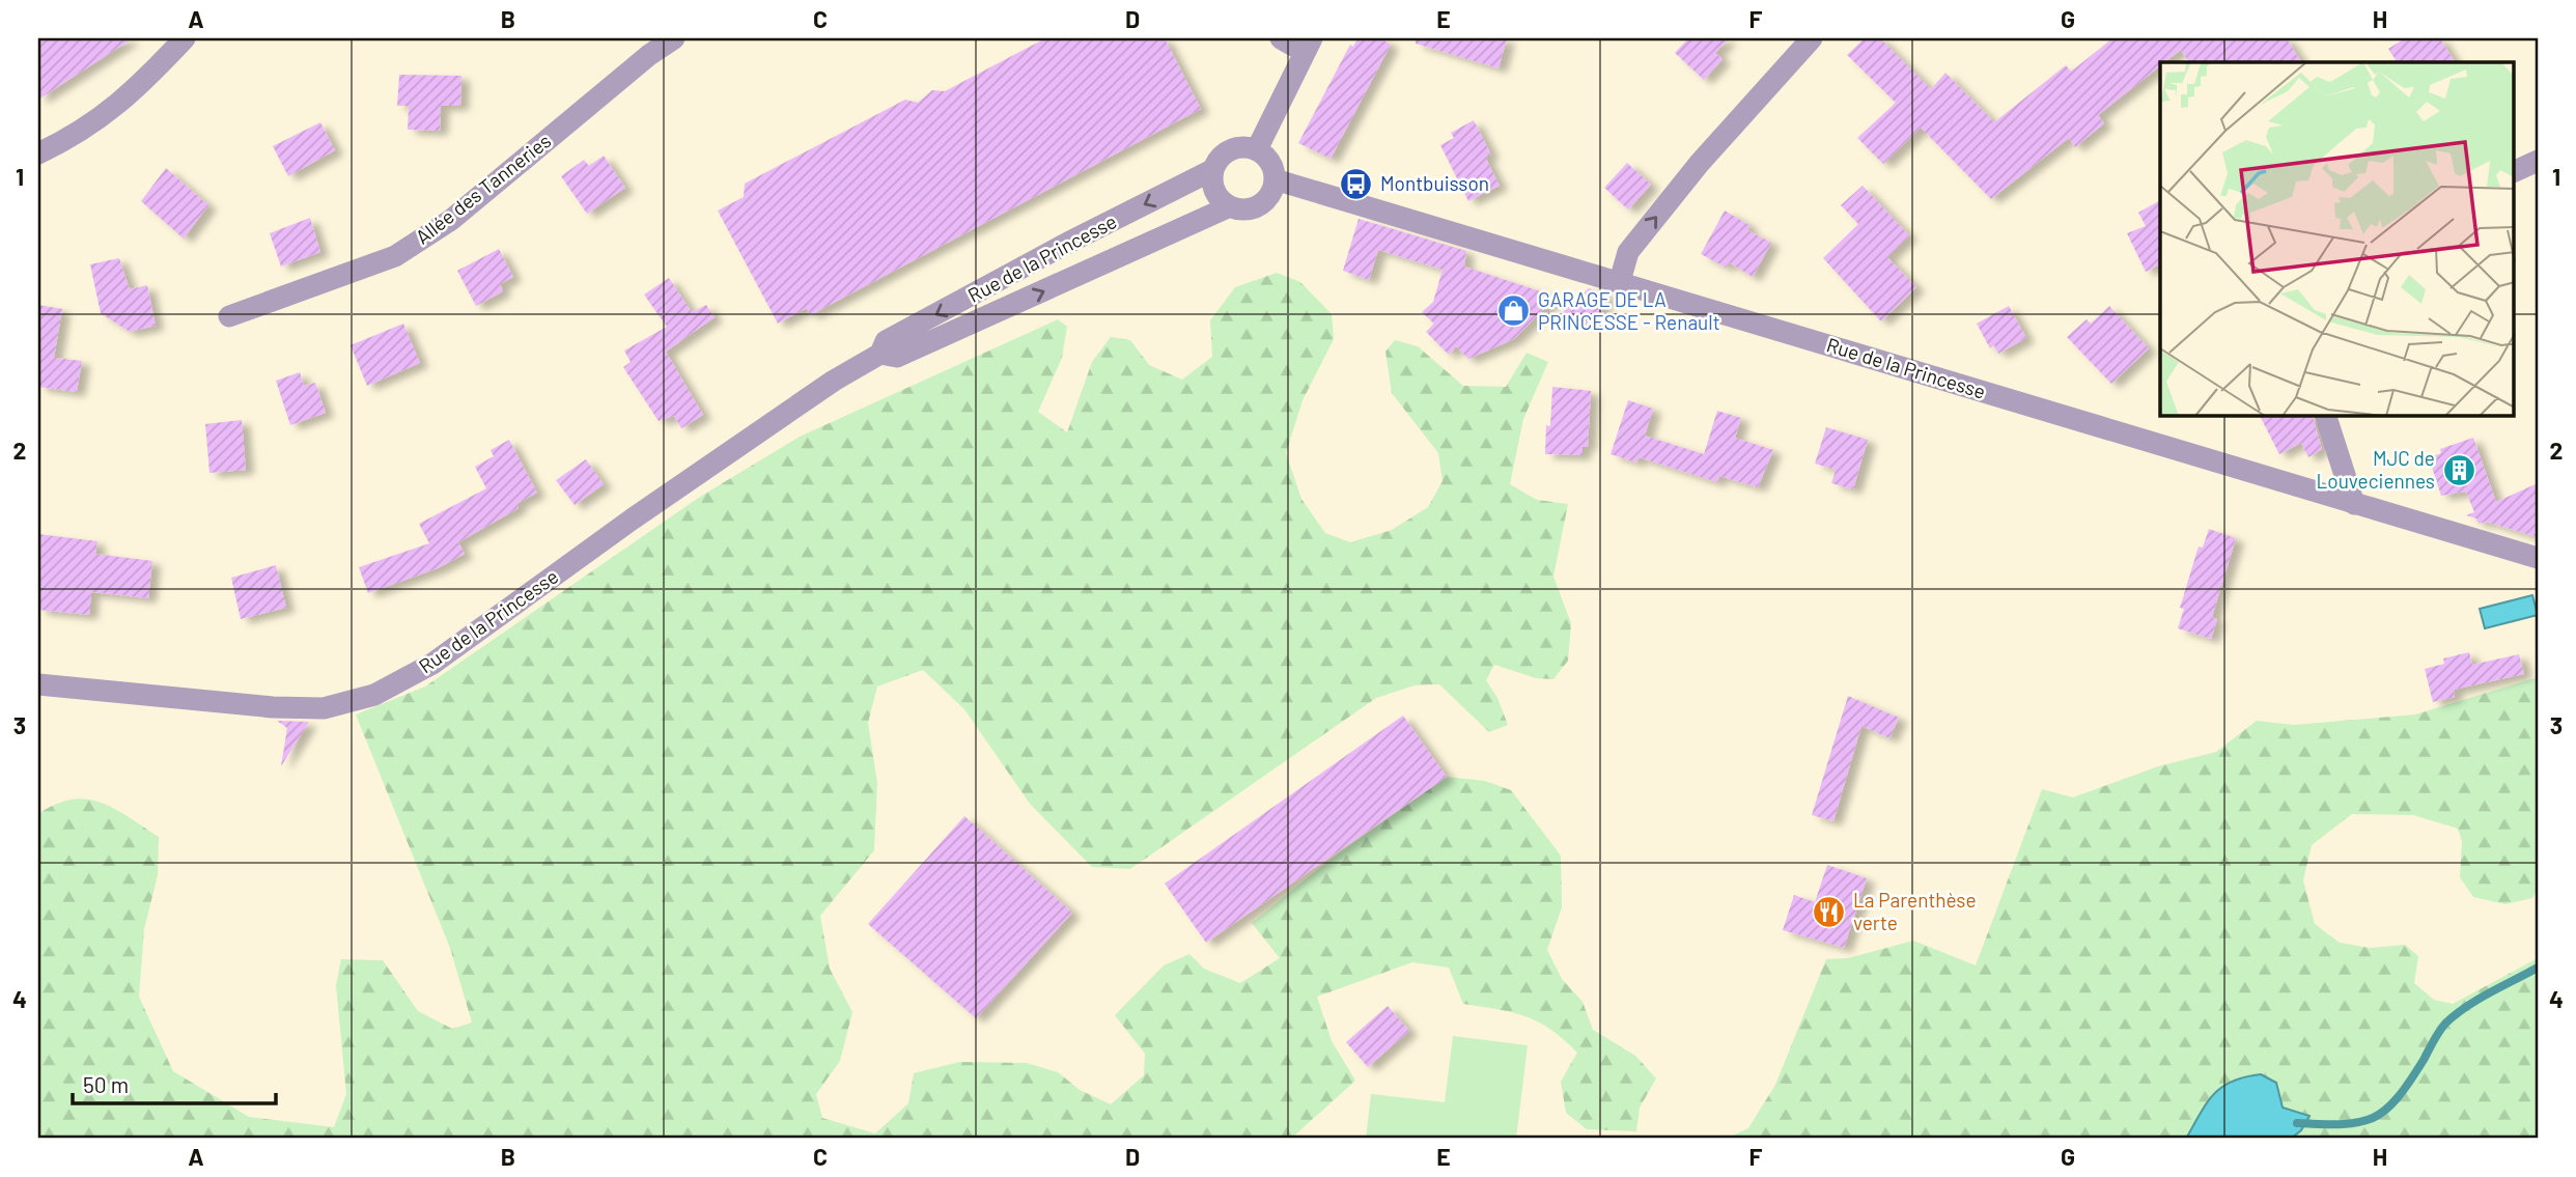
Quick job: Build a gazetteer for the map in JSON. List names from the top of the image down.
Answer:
{
  "streets": {
    "street": ["Allée des Tanneries", "Rue de la Princesse"]
  },
  "places": {
    "bus stop": ["Montbuisson"],
    "shop": ["GARAGE DE LA PRINCESSE - Renault"],
    "building": ["MJC de Louveciennes"],
    "restaurant": ["La Parenthèse verte"]
  },
  "scale_bar": "50 m",
  "grid": {
    "columns": [
      "A",
      "B",
      "C",
      "D",
      "E",
      "F",
      "G",
      "H"
    ],
    "rows": [
      "1",
      "2",
      "3",
      "4"
    ]
  }
}
